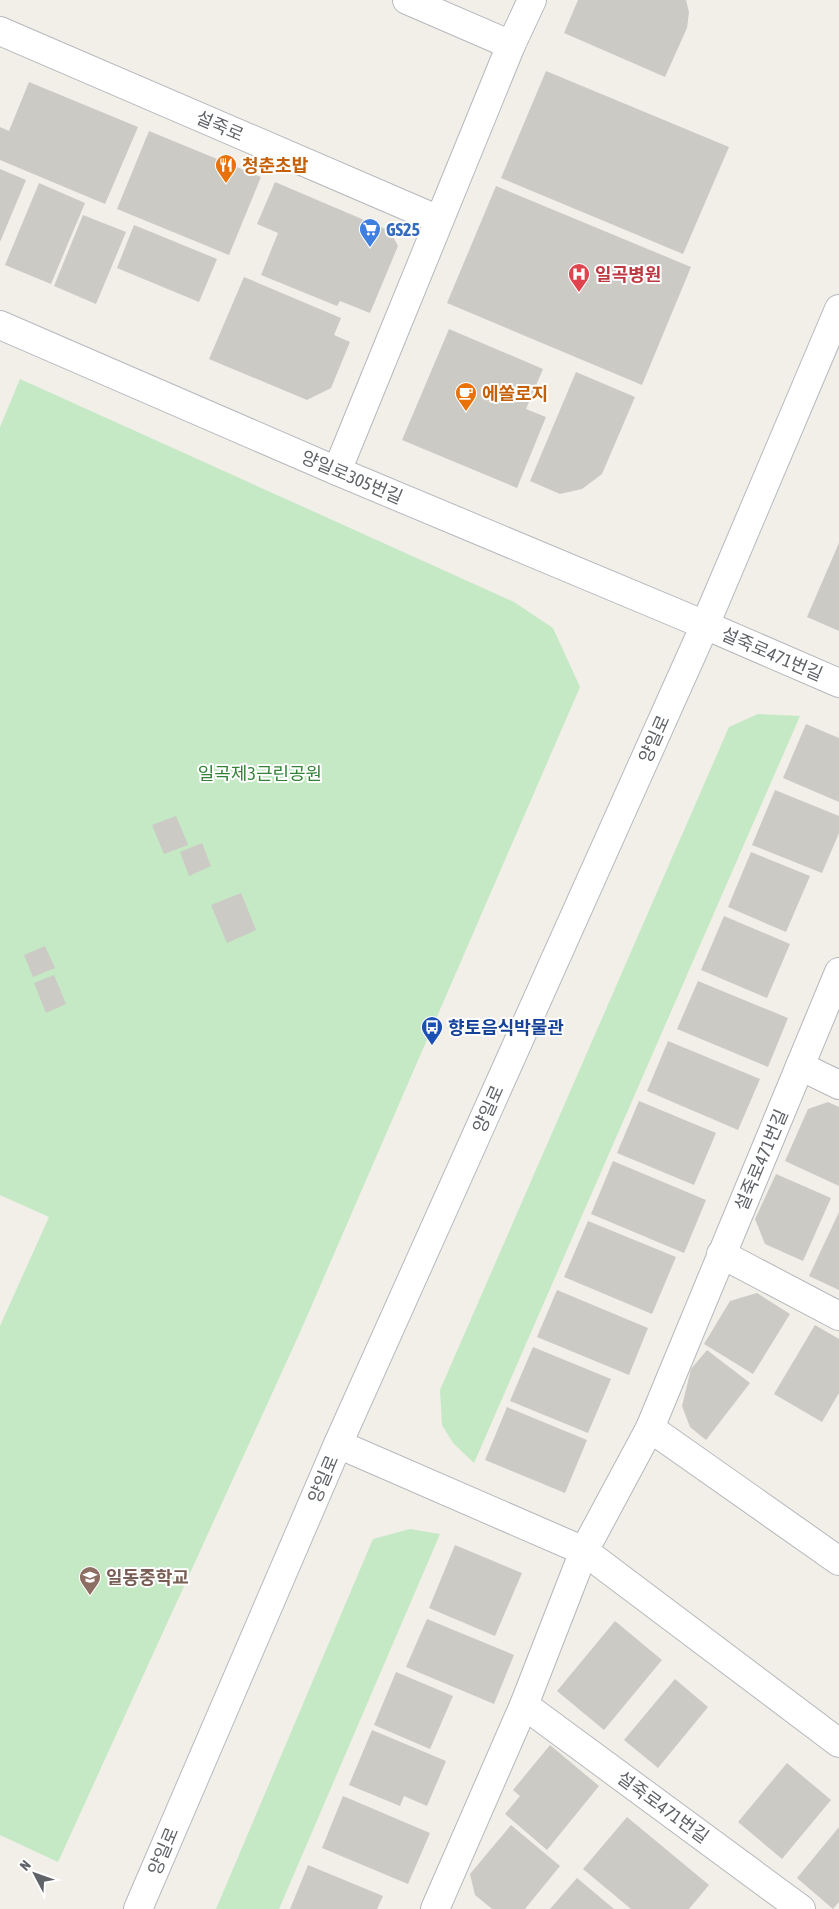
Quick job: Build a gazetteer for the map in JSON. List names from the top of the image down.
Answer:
{
  "streets": {
    "street": [
      "설죽로",
      "양일로305번길",
      "설죽로471번길",
      "양일로"
    ]
  },
  "crossings": [
    ["양일로305번길", "설죽로471번길"],
    ["양일로305번길", "양일로"],
    ["설죽로471번길", "양일로"]
  ],
  "parks": ["일곡제3근린공원"],
  "places": {
    "restaurant": ["청춘초밥"],
    "supermarket": ["GS25"],
    "hospital": ["일곡병원"],
    "cafe": ["에쏠로지"],
    "bus stop": ["향토음식박물관"],
    "school or university": ["일동중학교"]
  },
  "north": "top left"
}
